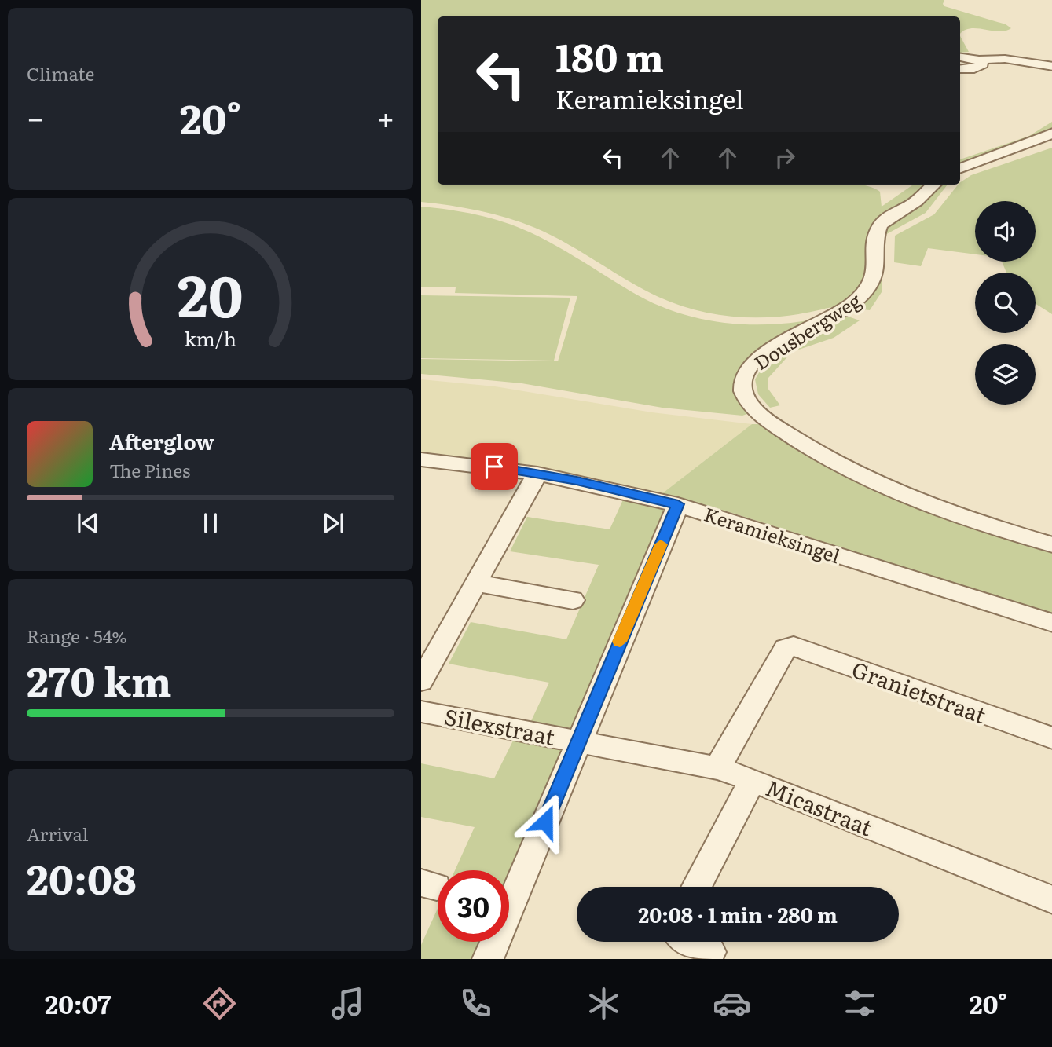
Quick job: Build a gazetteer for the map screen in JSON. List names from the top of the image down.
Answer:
{
  "streets": {
    "street": [
      "Dousbergweg",
      "Keramieksingel",
      "Granietstraat",
      "Silexstraat",
      "Micastraat"
    ]
  },
  "crossings": [
    ["Granietstraat", "Micastraat"],
    ["Silexstraat", "Micastraat"]
  ],
  "page": {
    "tile": [
      "Climate",
      ["Range · 54%", "270 km"],
      ["Arrival", "20:08"]
    ],
    "turn": ["180 m", "Keramieksingel"],
    "heat": ["−", "20°", "+"],
    "song": ["Afterglow", "The Pines"],
    "limit": "30",
    "trip": "20:08 · 1 min · 280 m",
    "tabs": ["20:07", "20°"],
    "gauge": ["20", "km/h"]
  }
}
